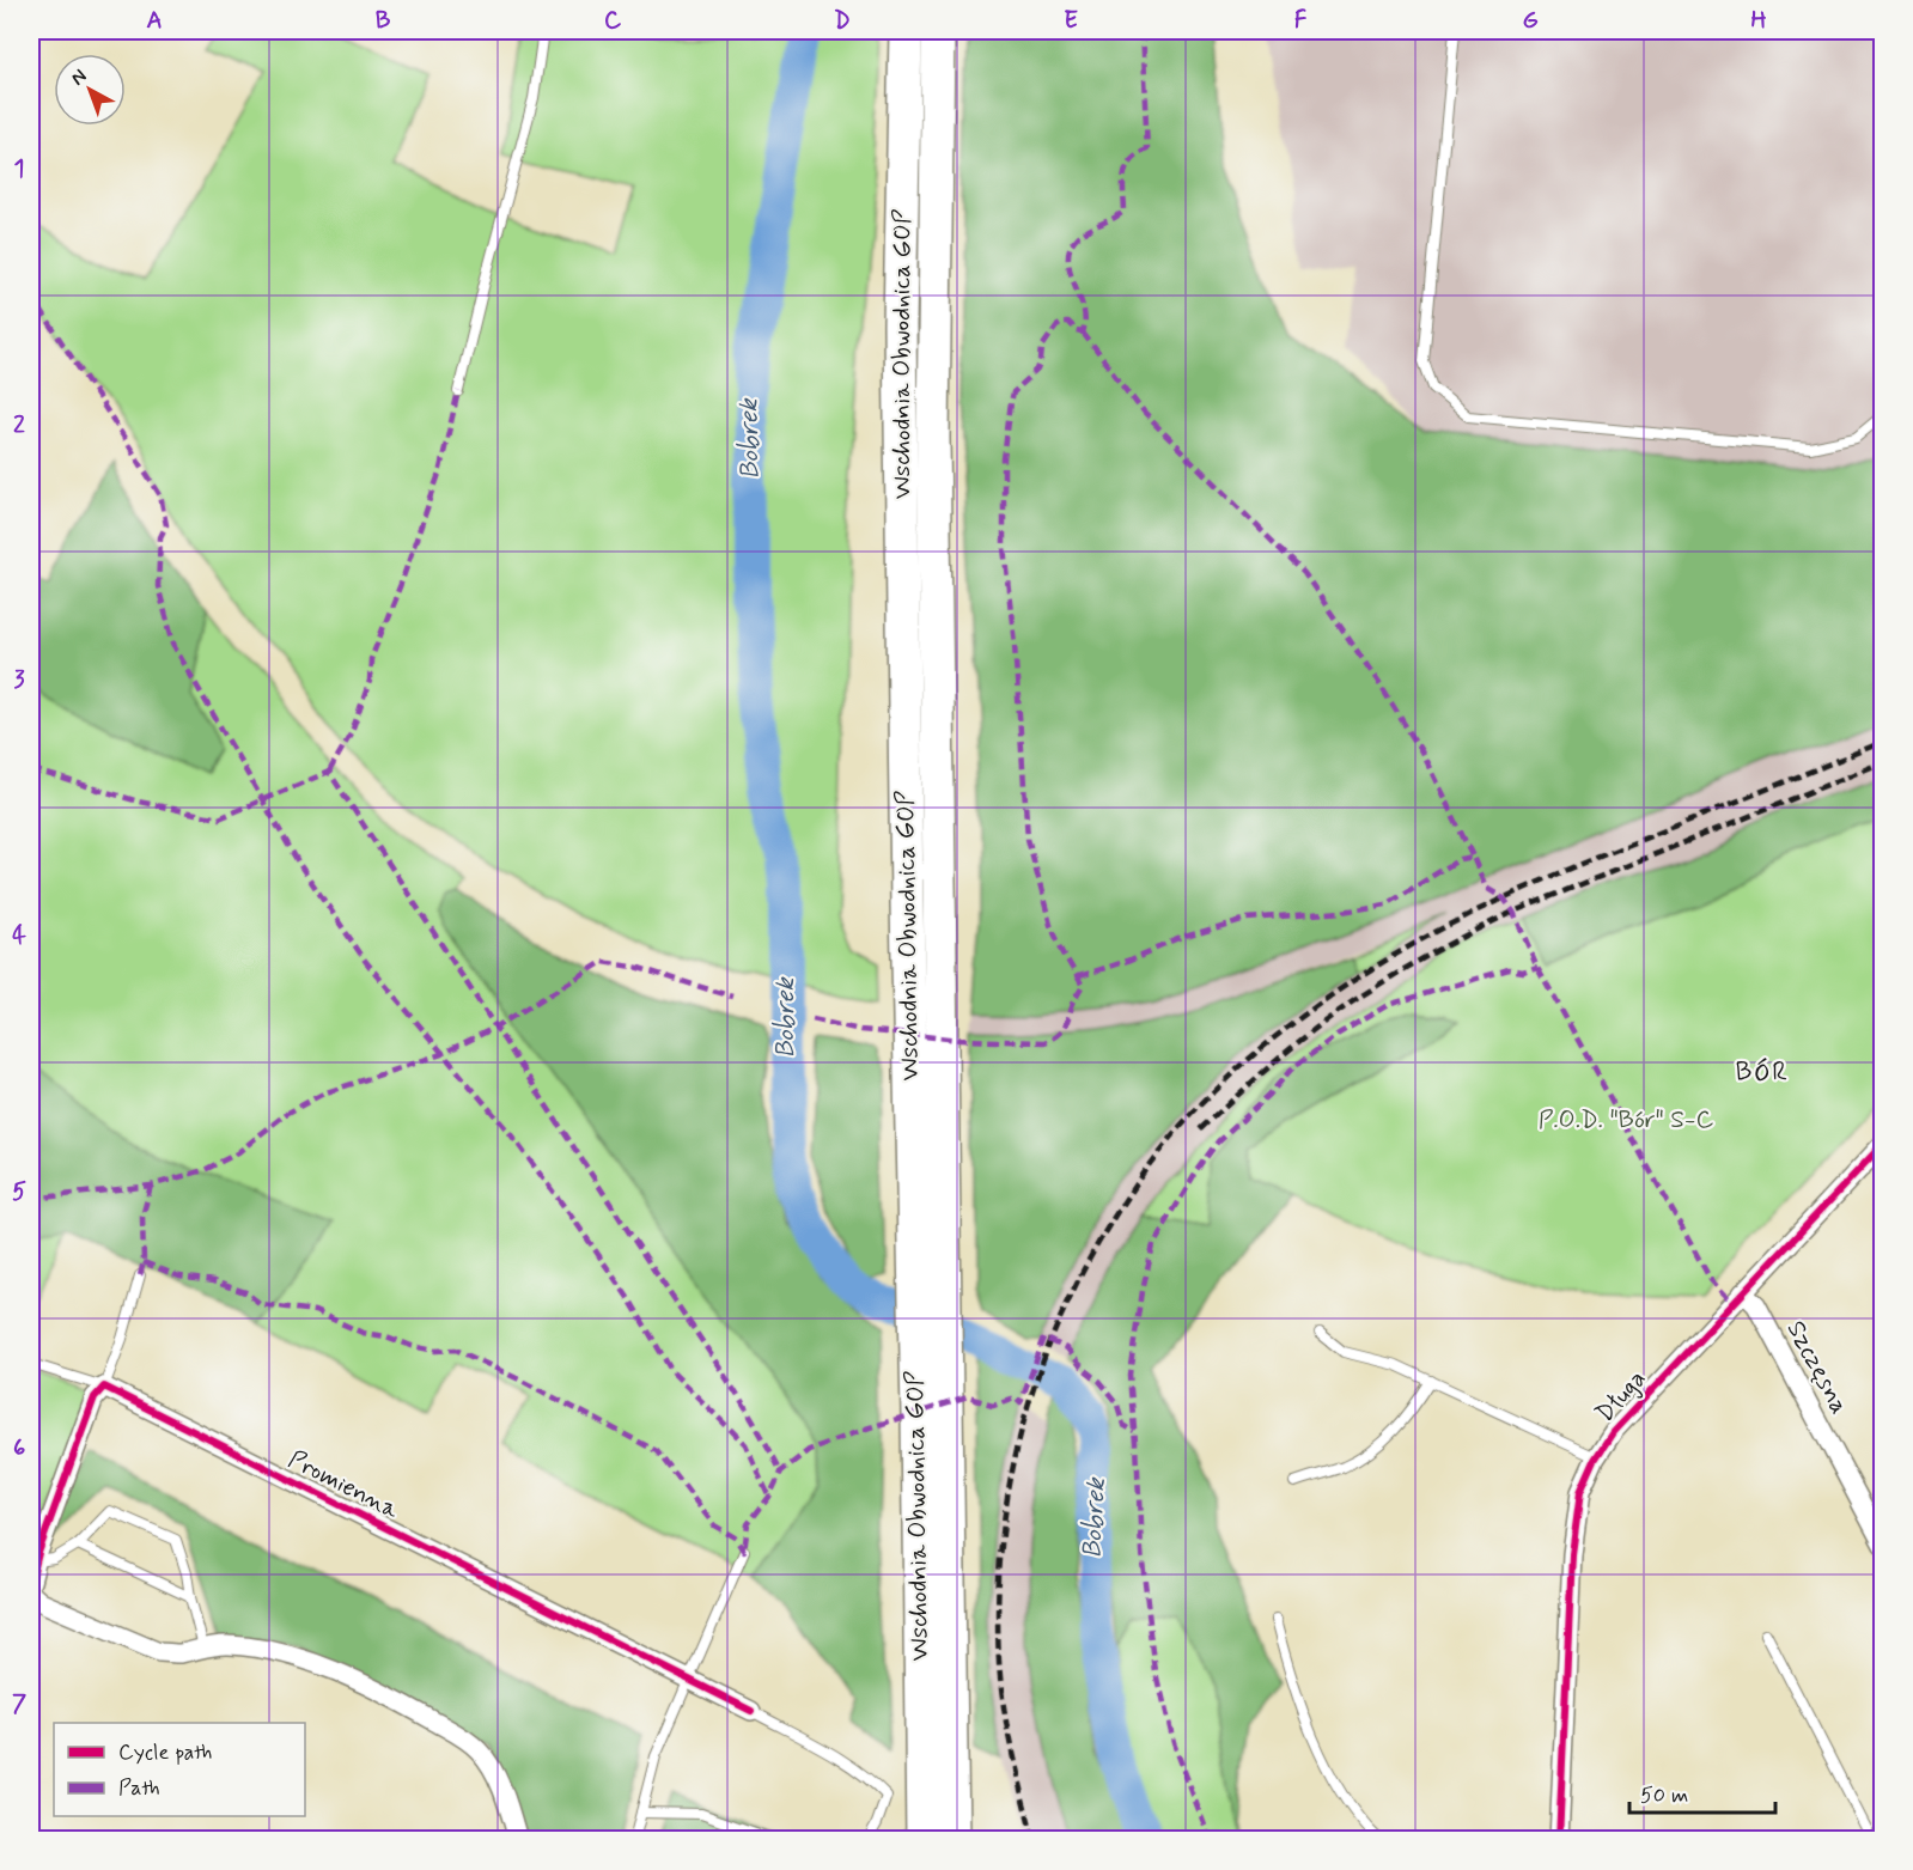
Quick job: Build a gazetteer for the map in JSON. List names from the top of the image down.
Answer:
{
  "streets": {
    "highway": ["Wschodnia Obwodnica GOP"],
    "street": ["Szczęsna", "Długa", "Promienna"]
  },
  "crossings": [
    ["Szczęsna", "Długa"]
  ],
  "districts": ["BÓR"],
  "water": ["Bobrek"],
  "parks": ["P.O.D. \"Bór\" S-C"],
  "legend": ["Cycle path", "Path"],
  "scale_bar": "50 m",
  "north": "top left",
  "grid": {
    "columns": [
      "A",
      "B",
      "C",
      "D",
      "E",
      "F",
      "G",
      "H"
    ],
    "rows": [
      "1",
      "2",
      "3",
      "4",
      "5",
      "6",
      "7"
    ]
  }
}
